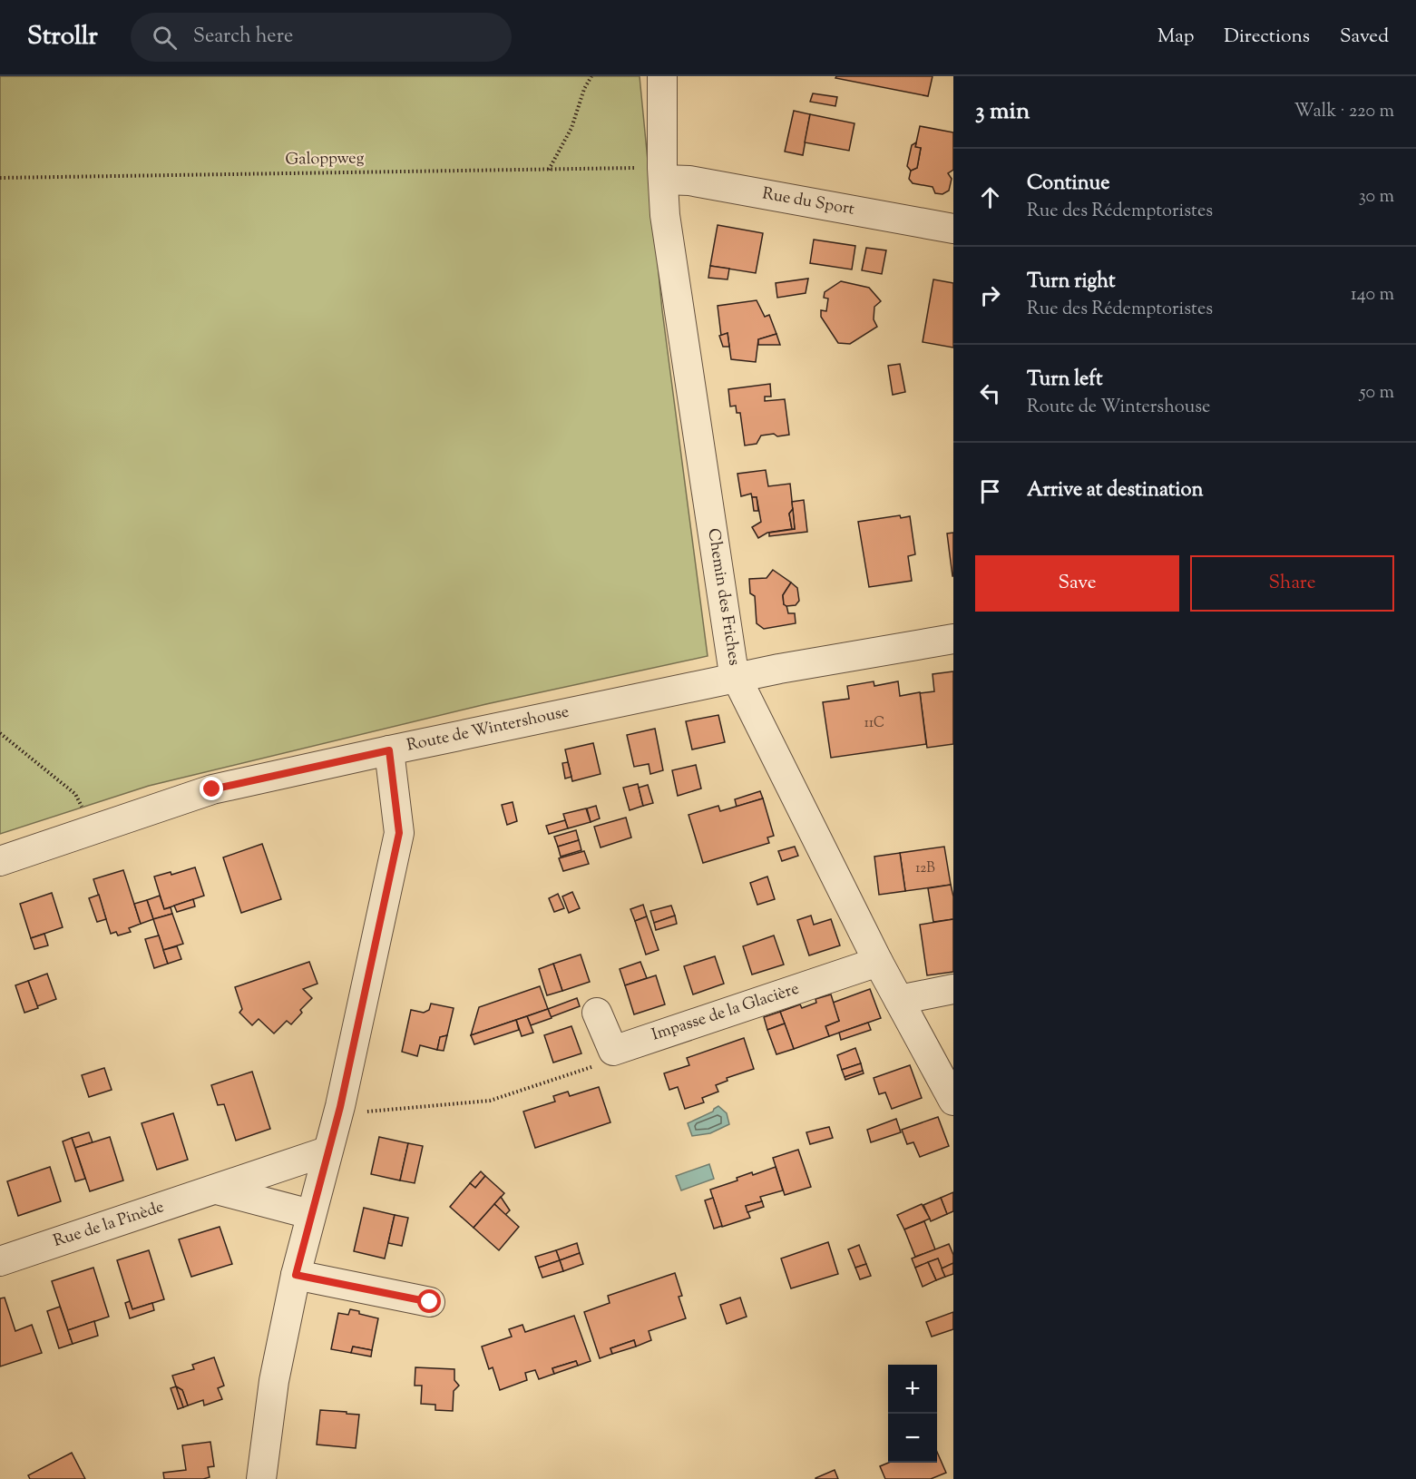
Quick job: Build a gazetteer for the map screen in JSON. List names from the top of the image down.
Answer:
{
  "streets": {
    "street": [
      "Rue du Sport",
      "Chemin des Friches",
      "Route de Wintershouse",
      "Impasse de la Glacière",
      "Rue de la Pinède"
    ],
    "path": ["Galoppweg"]
  },
  "crossings": [
    ["Galoppweg", "Rue du Sport"],
    ["Galoppweg", "Chemin des Friches"],
    ["Rue du Sport", "Chemin des Friches"],
    ["Chemin des Friches", "Route de Wintershouse"],
    ["Chemin des Friches", "Impasse de la Glacière"]
  ],
  "house_numbers": ["11C", "12B"],
  "page": {
    "header": "Strollr",
    "search": "Search here",
    "nav": ["Map", "Directions", "Saved"],
    "heading": ["3 min", "Walk · 220 m"],
    "list": [
      ["Continue", "Rue des Rédemptoristes", "30 m"],
      ["Turn right", "Rue des Rédemptoristes", "140 m"],
      ["Turn left", "Route de Wintershouse", "50 m"],
      "Arrive at destination"
    ],
    "buttons": ["Save", "Share"],
    "map_buttons": ["+", "−"]
  }
}
